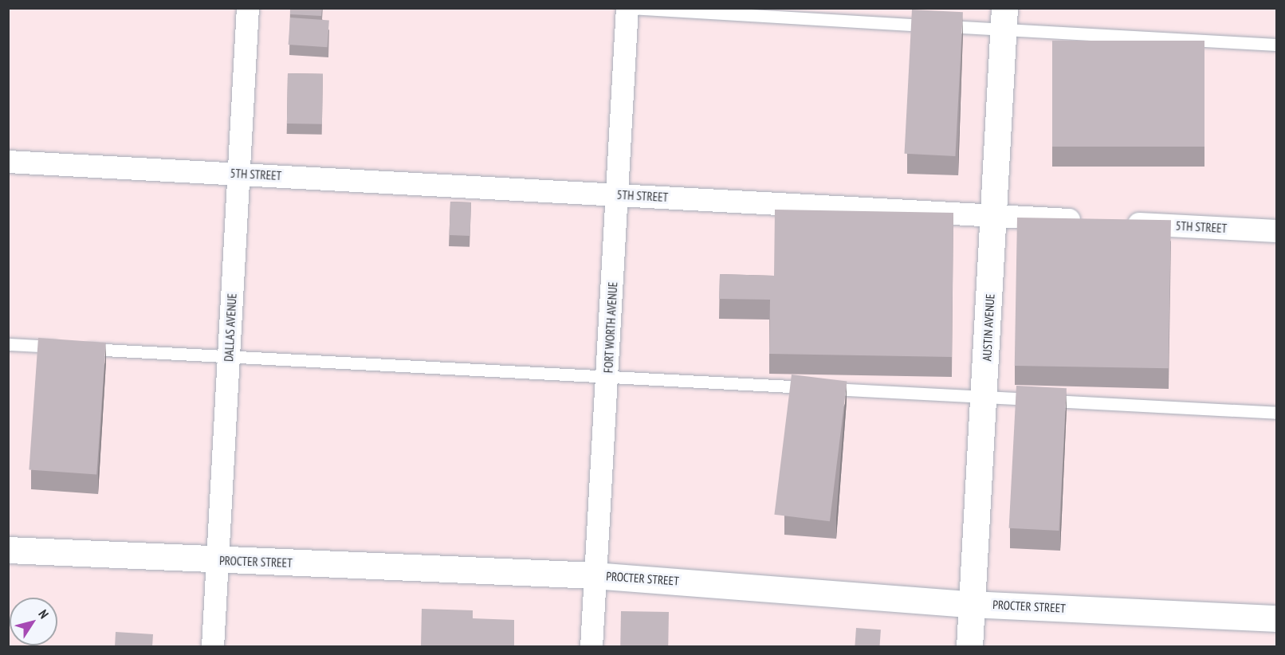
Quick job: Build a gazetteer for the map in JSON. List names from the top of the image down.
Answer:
{
  "streets": {
    "main road": ["AUSTIN AVENUE", "PROCTER STREET"],
    "street": ["5TH STREET", "DALLAS AVENUE", "FORT WORTH AVENUE"]
  },
  "crossings": [
    ["5TH STREET", "DALLAS AVENUE"],
    ["5TH STREET", "FORT WORTH AVENUE"],
    ["5TH STREET", "AUSTIN AVENUE"],
    ["DALLAS AVENUE", "PROCTER STREET"],
    ["FORT WORTH AVENUE", "PROCTER STREET"],
    ["AUSTIN AVENUE", "PROCTER STREET"]
  ],
  "north": "top right"
}
